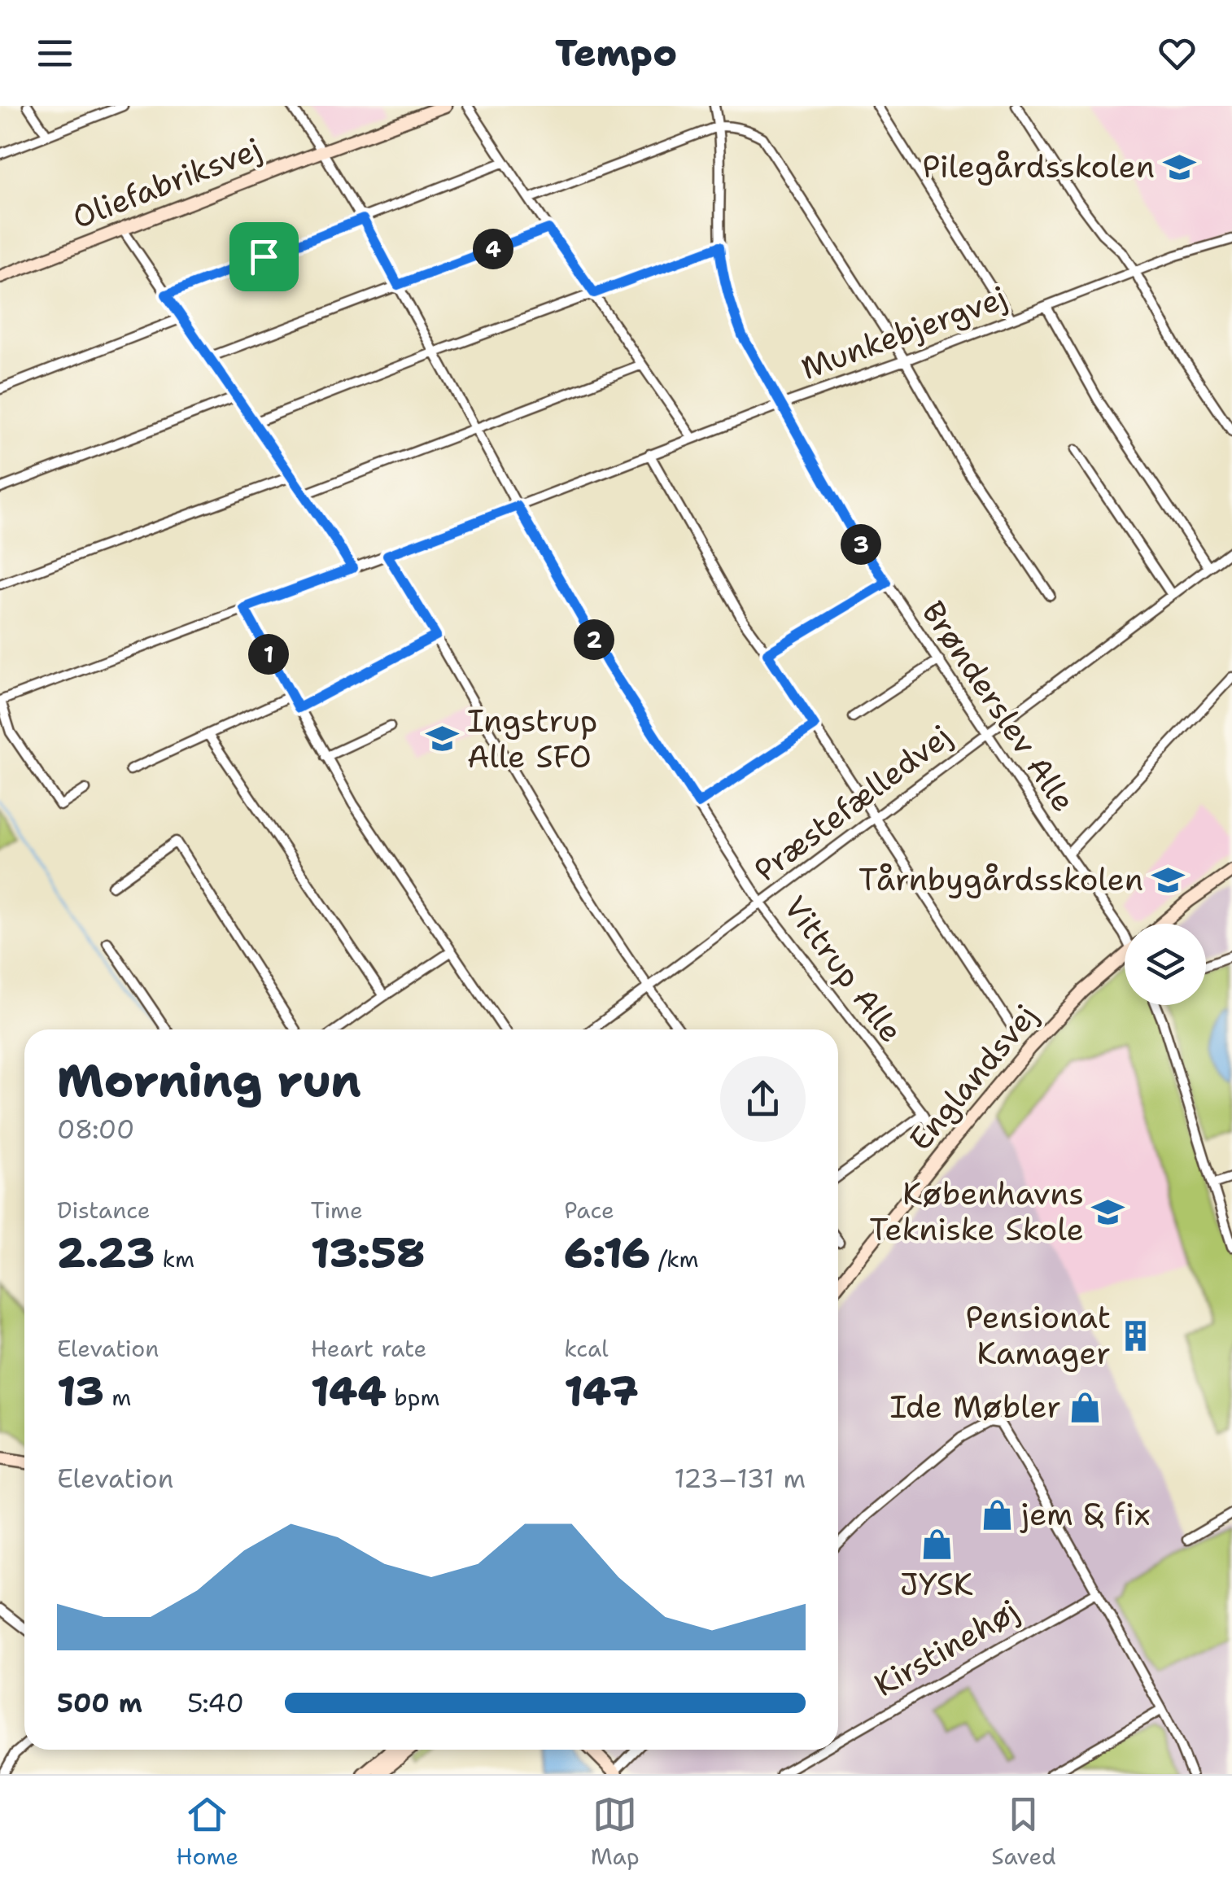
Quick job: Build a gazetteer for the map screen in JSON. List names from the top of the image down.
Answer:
{
  "streets": {
    "main road": ["Oliefabriksvej", "Englandsvej"],
    "street": [
      "Munkebjergvej",
      "Brønderslev Alle",
      "Præstefælledvej",
      "Vittrup Alle",
      "Kirstinehøj"
    ]
  },
  "crossings": [
    ["Oliefabriksvej", "Vittrup Alle"],
    ["Munkebjergvej", "Brønderslev Alle"],
    ["Munkebjergvej", "Vittrup Alle"],
    ["Brønderslev Alle", "Præstefælledvej"],
    ["Præstefælledvej", "Vittrup Alle"]
  ],
  "places": {
    "school or university": [
      "Pilegårdsskolen",
      "Ingstrup Alle SFO",
      "Tårnbygårdsskolen",
      "Københavns Tekniske Skole"
    ],
    "building": ["Pensionat Kamager"],
    "shop": ["Ide Møbler", "jem & fix", "JYSK"]
  },
  "page": {
    "header": "Tempo",
    "pins": [
      "4",
      "3",
      "2",
      "1"
    ],
    "heading": ["Morning run", "08:00"],
    "stats": [
      ["Distance", "2.23 km"],
      ["Time", "13:58"],
      ["Pace", "6:16 /km"],
      ["Elevation", "13 m"],
      ["Heart rate", "144 bpm"],
      ["kcal", "147"]
    ],
    "chart": ["Elevation", "123–131 m"],
    "list": [
      {
        "name": "500 m",
        "note": "5:40"
      }
    ],
    "tabs": ["Home", "Map", "Saved"]
  }
}
